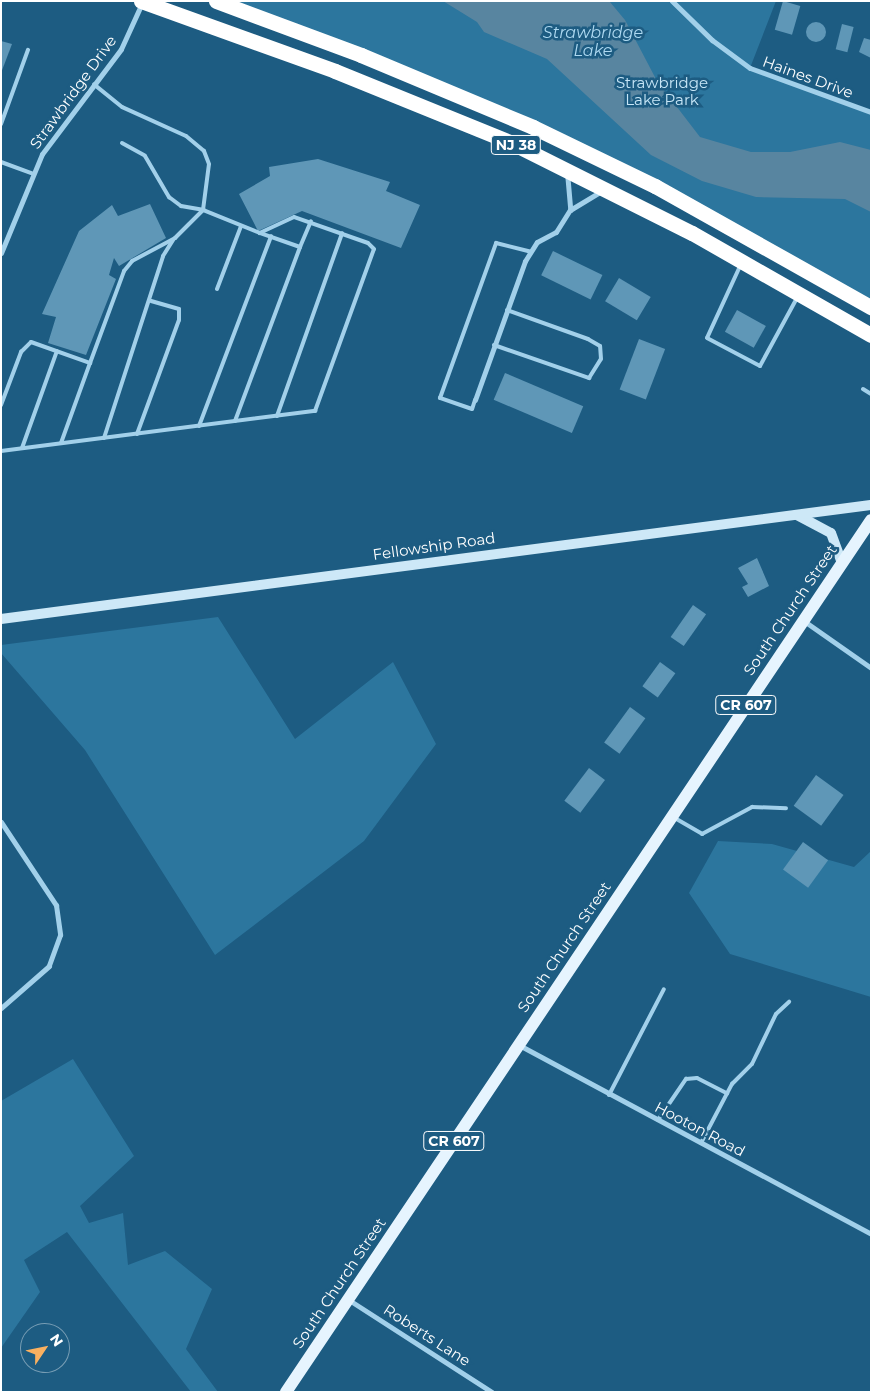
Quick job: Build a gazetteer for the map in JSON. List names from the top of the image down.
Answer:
{
  "streets": {
    "highway": ["NJ 38"],
    "main road": ["South Church Street", "CR 607"],
    "street": [
      "Haines Drive",
      "Strawbridge Drive",
      "Fellowship Road",
      "Hooton Road",
      "Roberts Lane"
    ]
  },
  "crossings": [
    ["Strawbridge Drive", "NJ 38"],
    ["South Church Street", "Hooton Road"],
    ["South Church Street", "Roberts Lane"]
  ],
  "water": ["Strawbridge Lake"],
  "parks": ["Strawbridge Lake Park"],
  "north": "top right"
}
